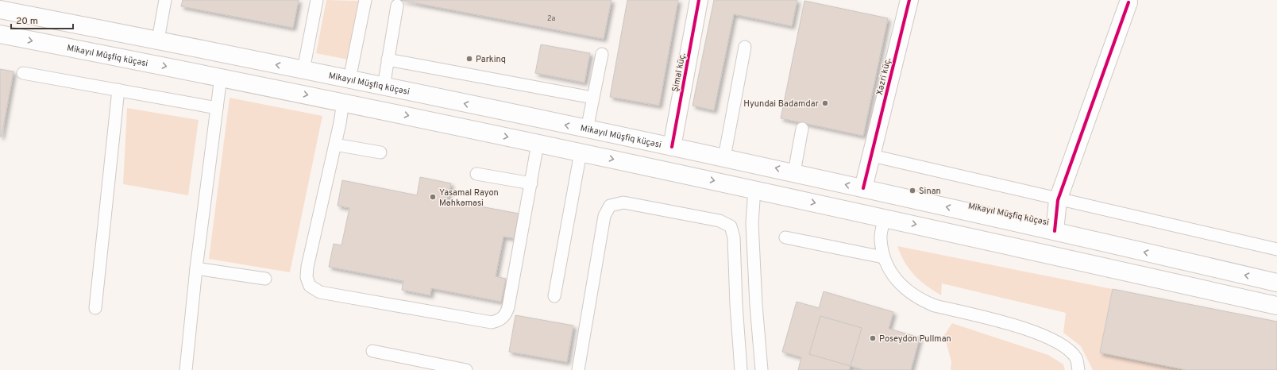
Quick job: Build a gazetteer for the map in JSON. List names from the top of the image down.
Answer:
{
  "streets": {
    "main road": ["Mikayıl Müşfiq küçəsi", "Şimal küç.", "Xəzri küç."]
  },
  "crossings": [
    ["Mikayıl Müşfiq küçəsi", "Şimal küç."],
    ["Mikayıl Müşfiq küçəsi", "Xəzri küç."]
  ],
  "places": [
    "Parkinq",
    "Hyundai Badamdar",
    "Sinan",
    "Yasamal Rayon Məhkəməsi",
    "Poseydon Pullman"
  ],
  "house_numbers": ["2a"],
  "scale_bar": "20 m"
}
